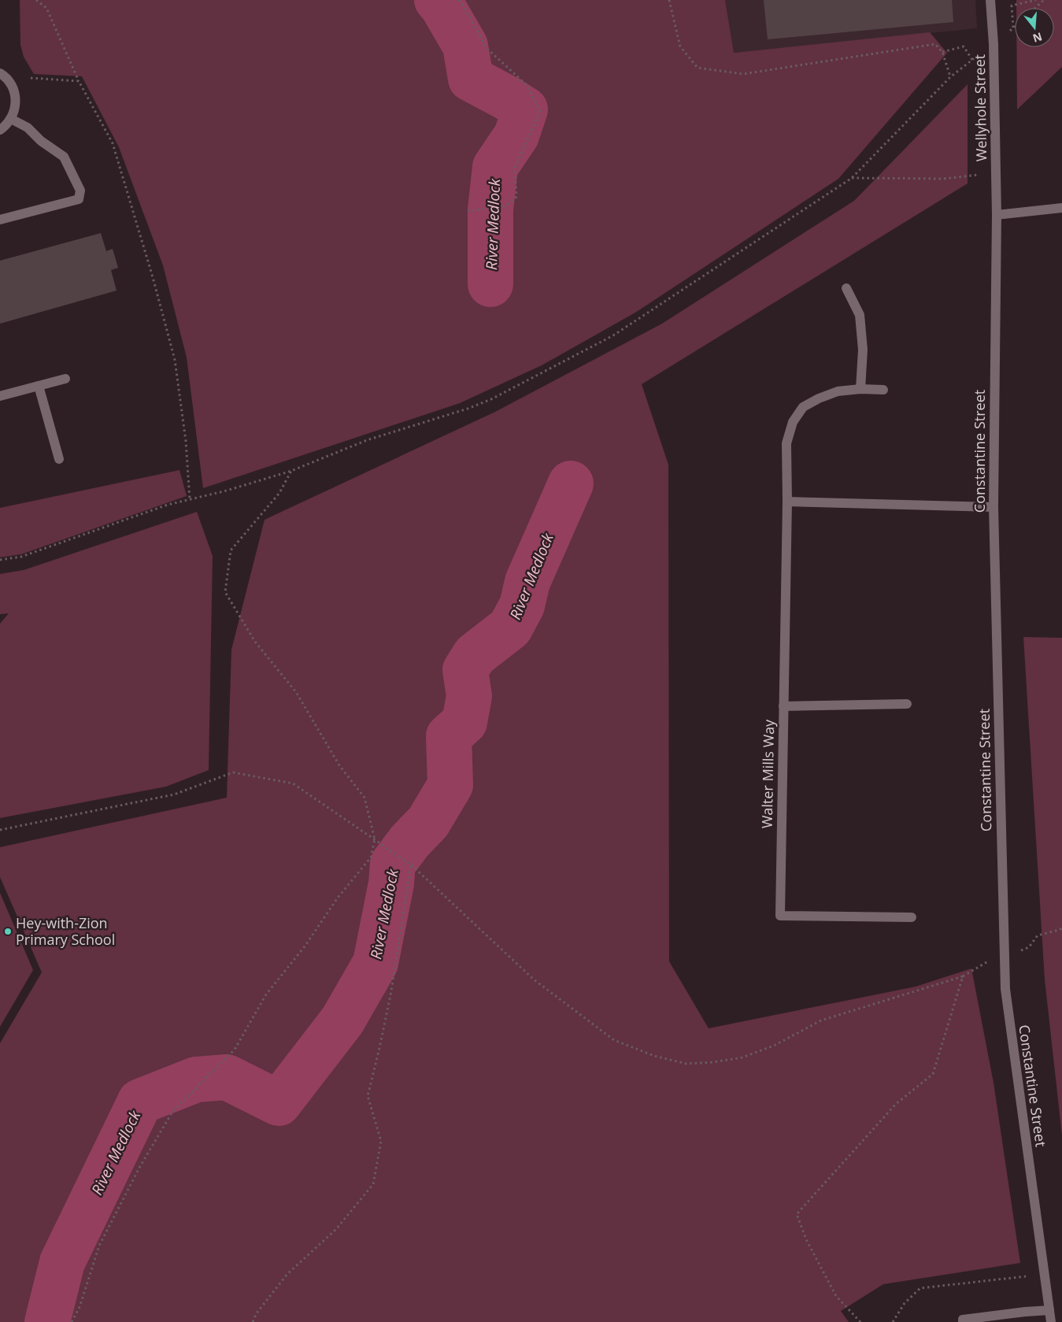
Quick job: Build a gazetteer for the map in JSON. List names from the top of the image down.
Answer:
{
  "streets": {
    "street": ["Wellyhole Street", "Constantine Street", "Walter Mills Way"]
  },
  "crossings": [
    ["Wellyhole Street", "Constantine Street"]
  ],
  "water": ["River Medlock"],
  "places": ["Hey-with-Zion Primary School"],
  "north": "bottom"
}
